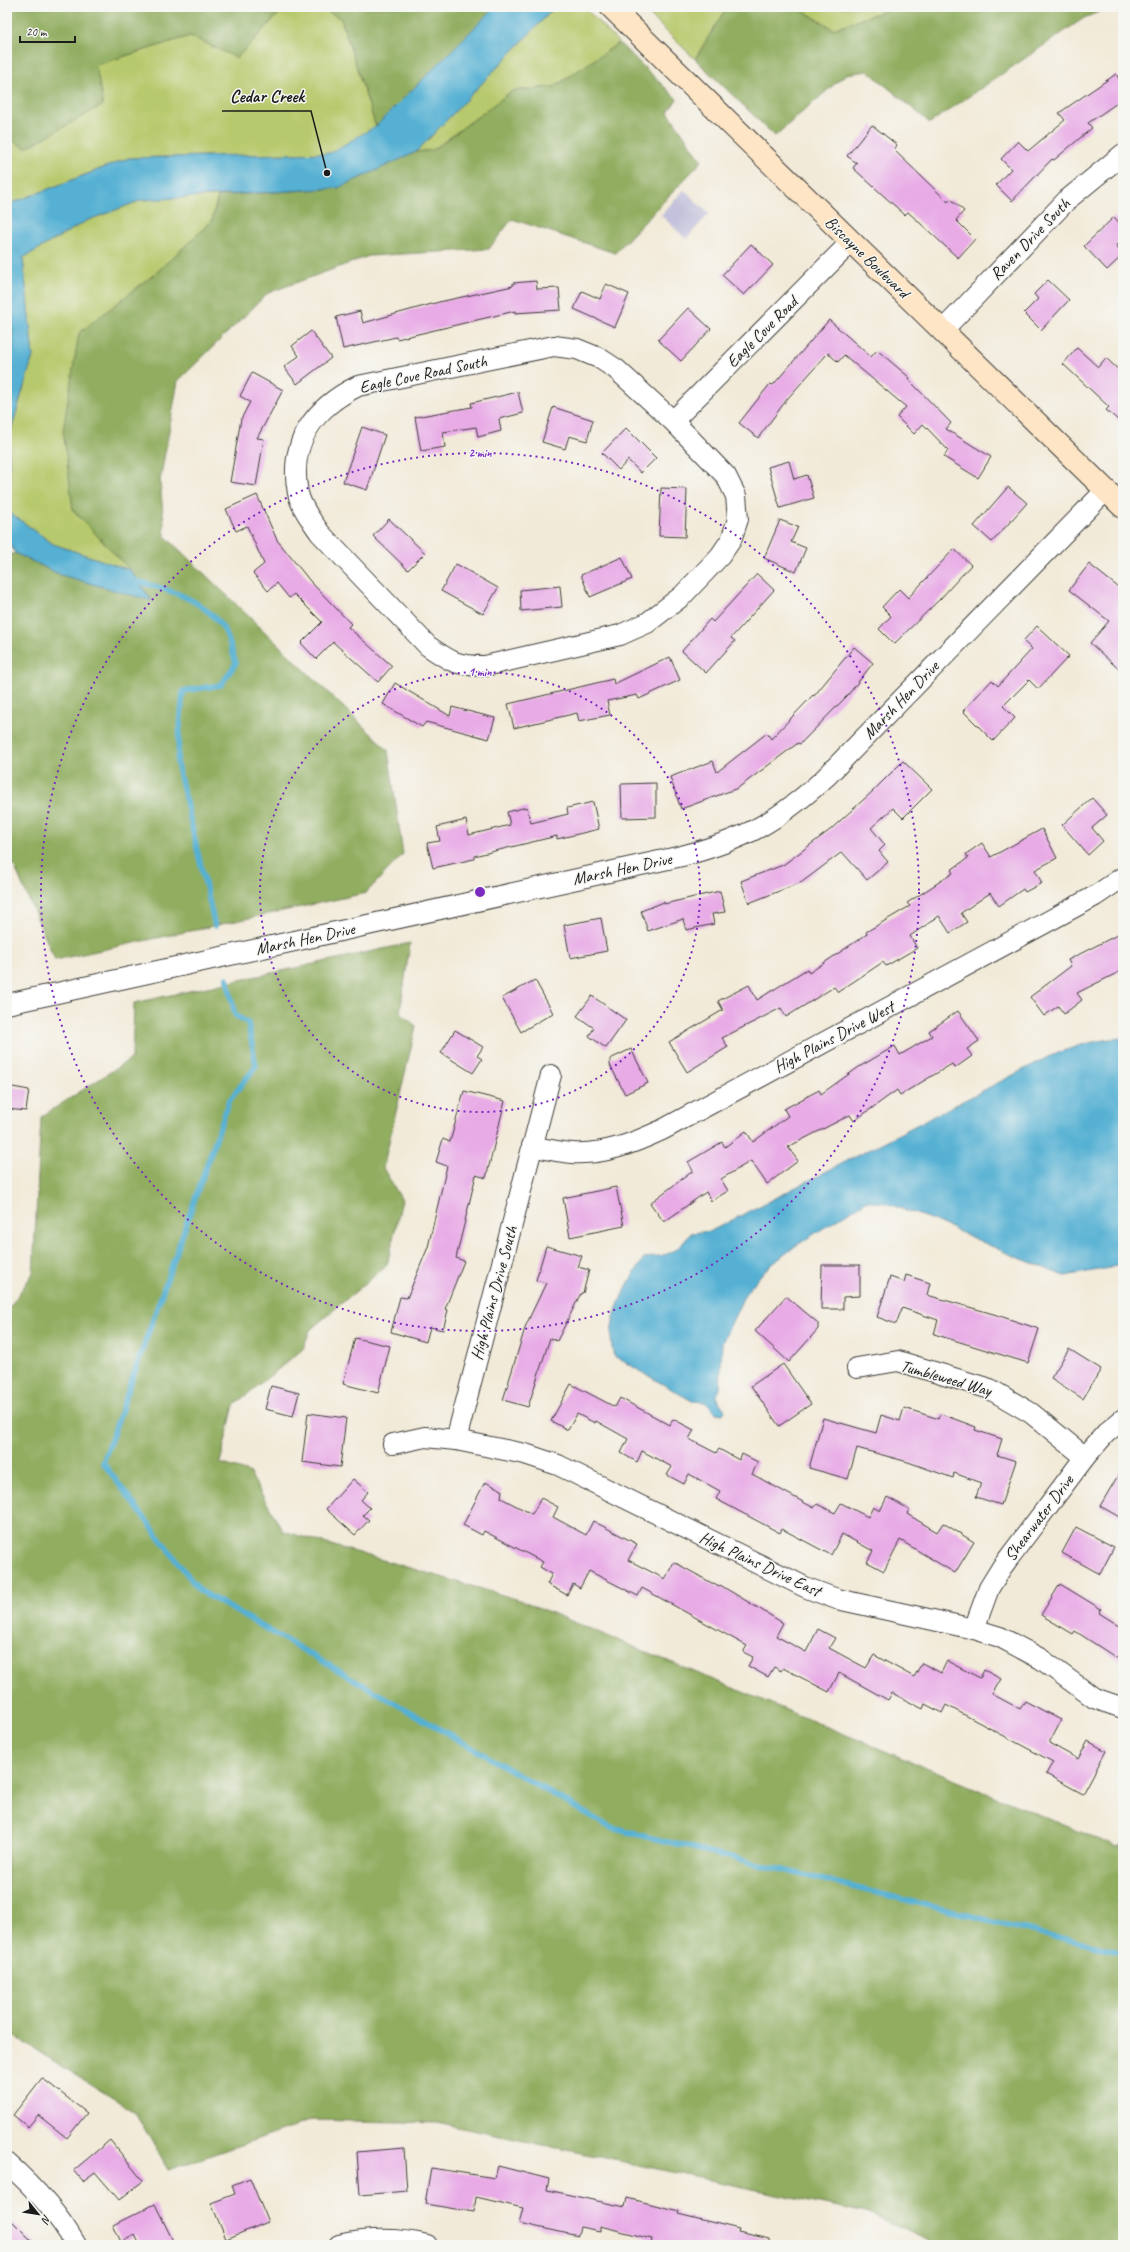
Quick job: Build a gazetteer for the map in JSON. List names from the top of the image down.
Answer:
{
  "streets": {
    "street": [
      "Raven Drive South",
      "Biscayne Boulevard",
      "Eagle Cove Road",
      "Eagle Cove Road South",
      "Marsh Hen Drive",
      "High Plains Drive West",
      "High Plains Drive South",
      "Tumbleweed Way",
      "Shearwater Drive",
      "High Plains Drive East"
    ]
  },
  "crossings": [
    ["Raven Drive South", "Biscayne Boulevard"],
    ["Biscayne Boulevard", "Eagle Cove Road"],
    ["Biscayne Boulevard", "Marsh Hen Drive"],
    ["Eagle Cove Road", "Eagle Cove Road South"],
    ["High Plains Drive West", "High Plains Drive South"],
    ["High Plains Drive South", "High Plains Drive East"],
    ["Tumbleweed Way", "Shearwater Drive"],
    ["Shearwater Drive", "High Plains Drive East"]
  ],
  "places": ["Cedar Creek"],
  "scale_bar": "20 m",
  "north": "bottom right",
  "rings": ["2 min", "1 min"]
}
